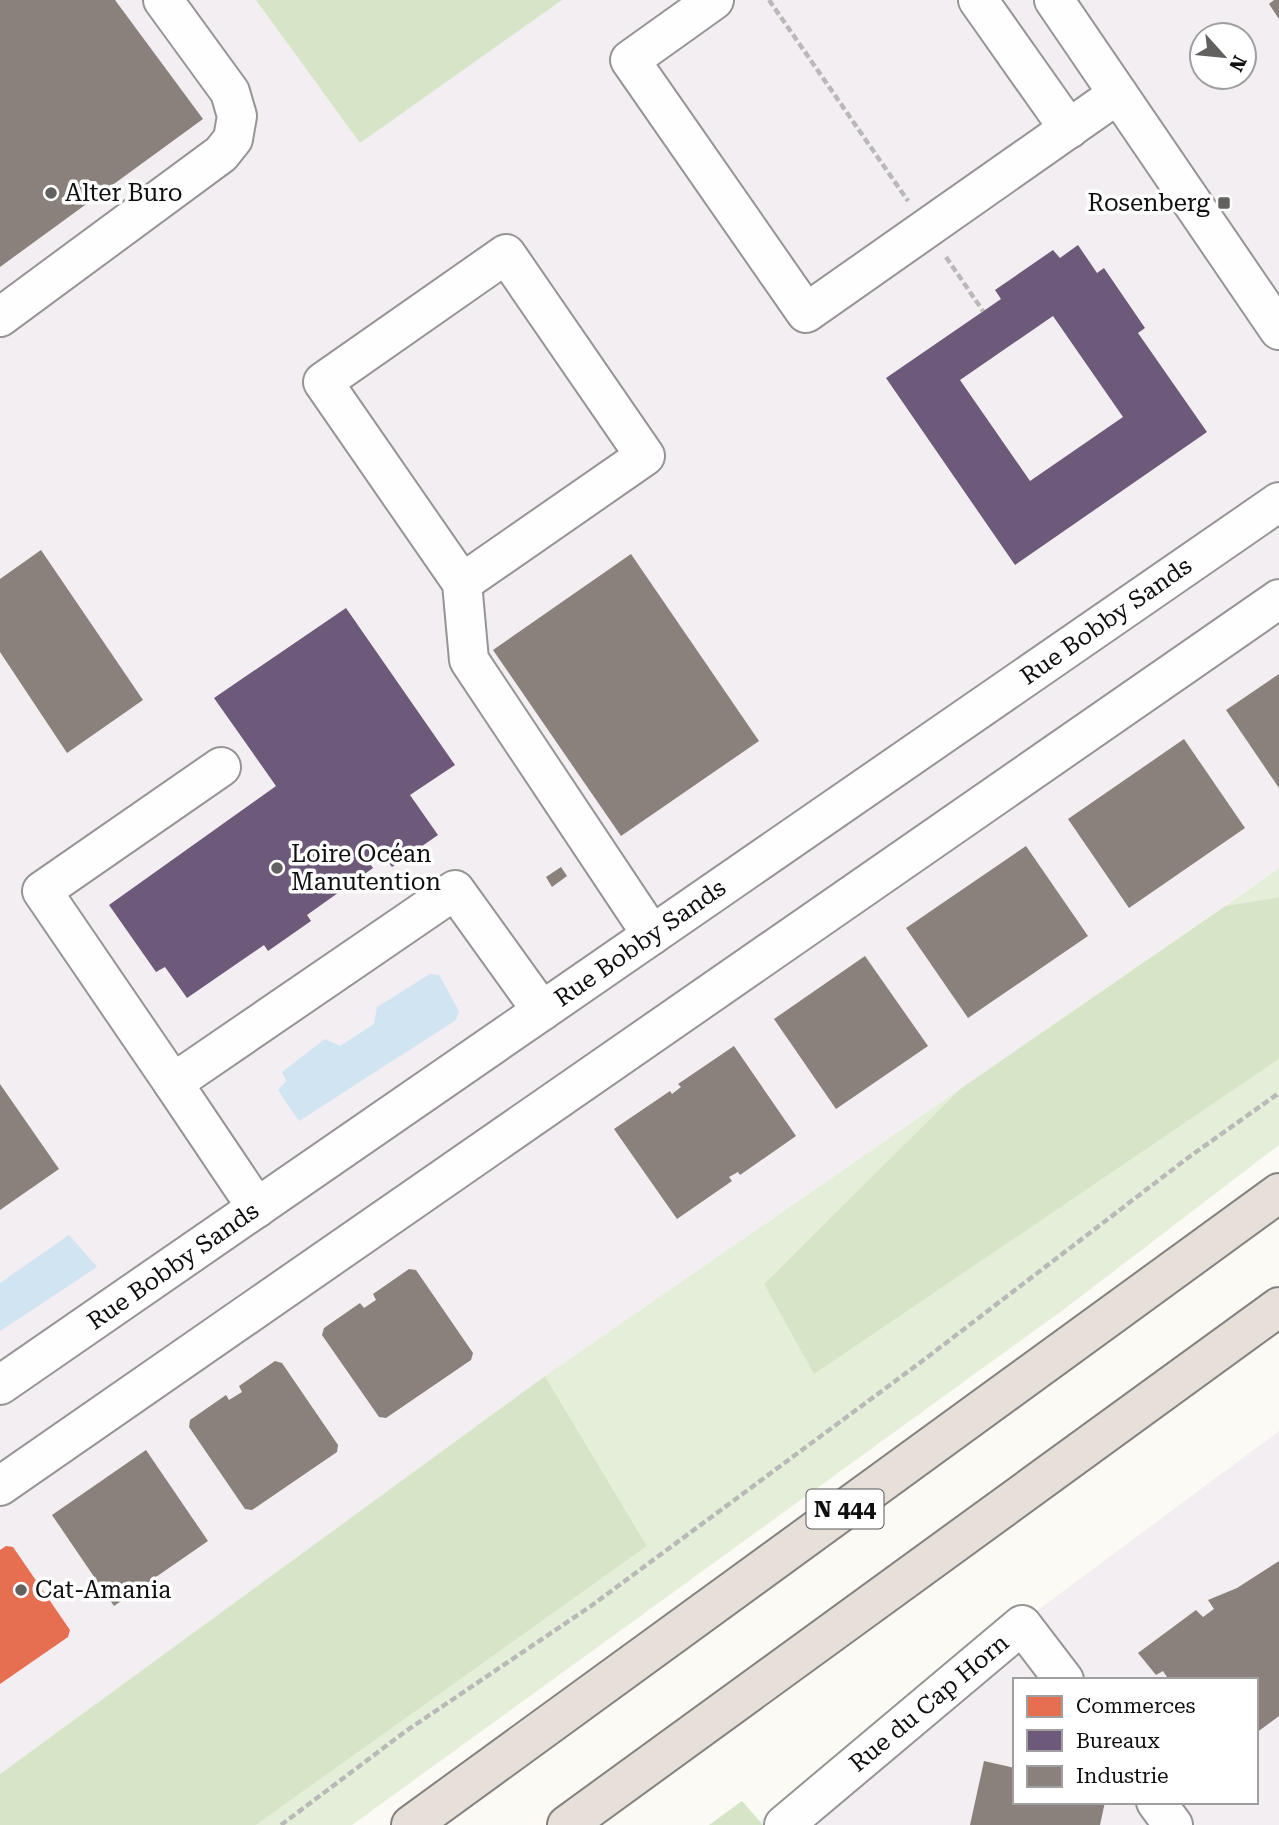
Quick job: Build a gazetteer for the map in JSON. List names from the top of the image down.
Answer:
{
  "streets": {
    "highway": ["N 444"],
    "street": ["Rue Bobby Sands", "Rue du Cap Horn"]
  },
  "places": {
    "other": ["Alter Buro", "Loire Océan Manutention", "Cat-Amania"],
    "transit": ["Rosenberg"]
  },
  "legend": ["Commerces", "Bureaux", "Industrie"],
  "north": "bottom right"
}
